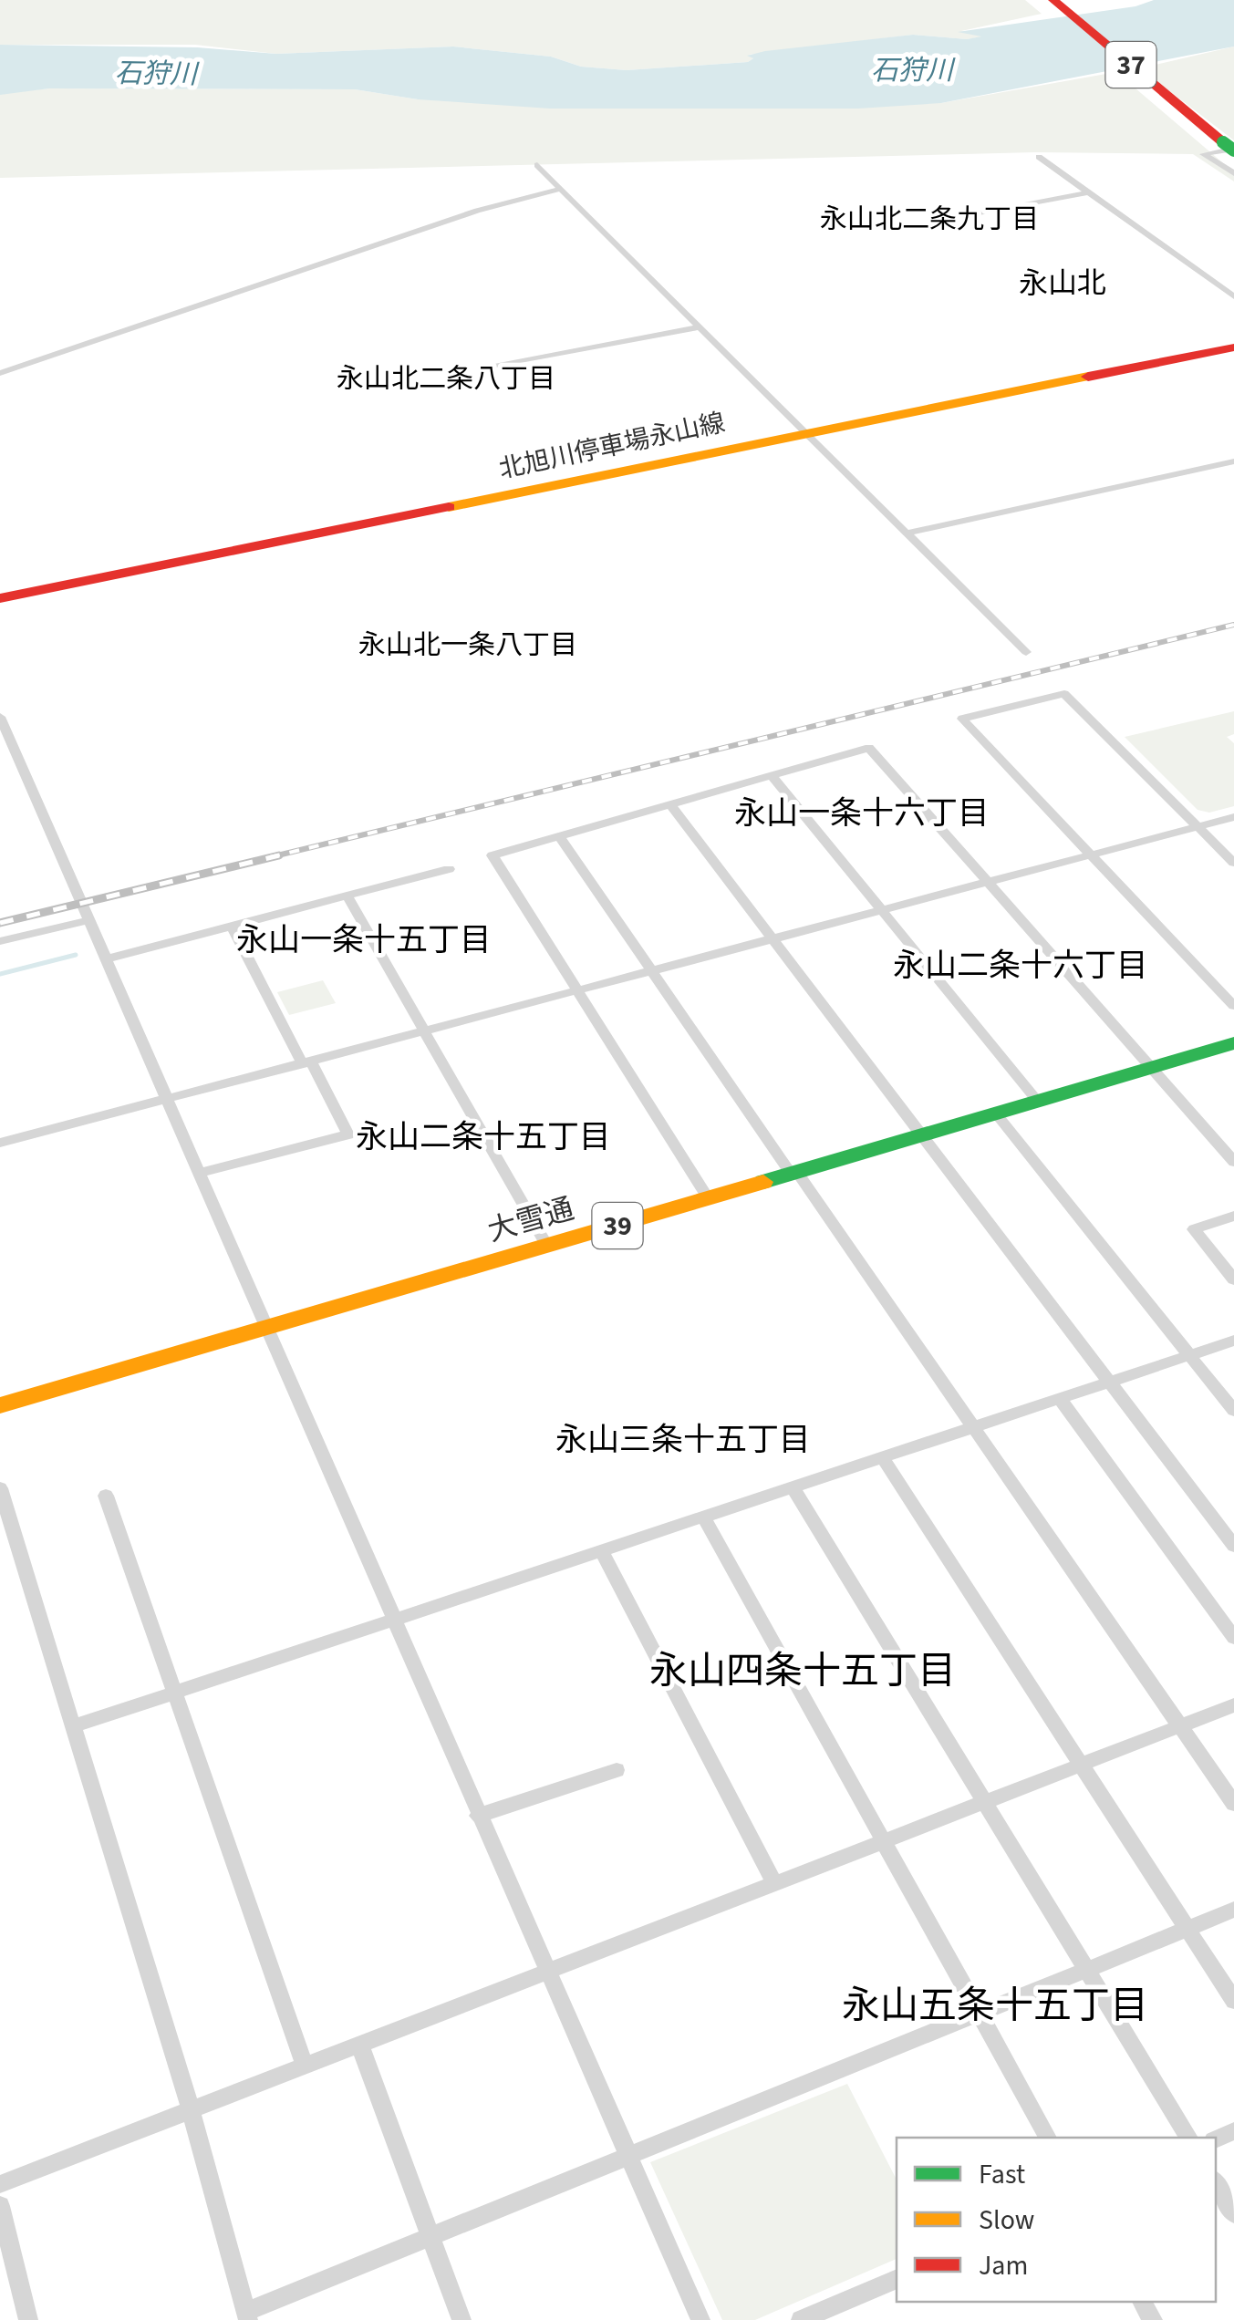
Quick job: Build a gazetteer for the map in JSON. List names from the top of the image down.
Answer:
{
  "streets": {
    "main road": [
      "37",
      "北旭川停車場永山線",
      "大雪通",
      "39"
    ]
  },
  "districts": [
    "永山北二条九丁目",
    "永山北",
    "永山北二条八丁目",
    "永山北一条八丁目",
    "永山一条十六丁目",
    "永山一条十五丁目",
    "永山二条十六丁目",
    "永山二条十五丁目",
    "永山三条十五丁目",
    "永山四条十五丁目",
    "永山五条十五丁目"
  ],
  "water": ["石狩川"],
  "legend": ["Fast", "Slow", "Jam"]
}
